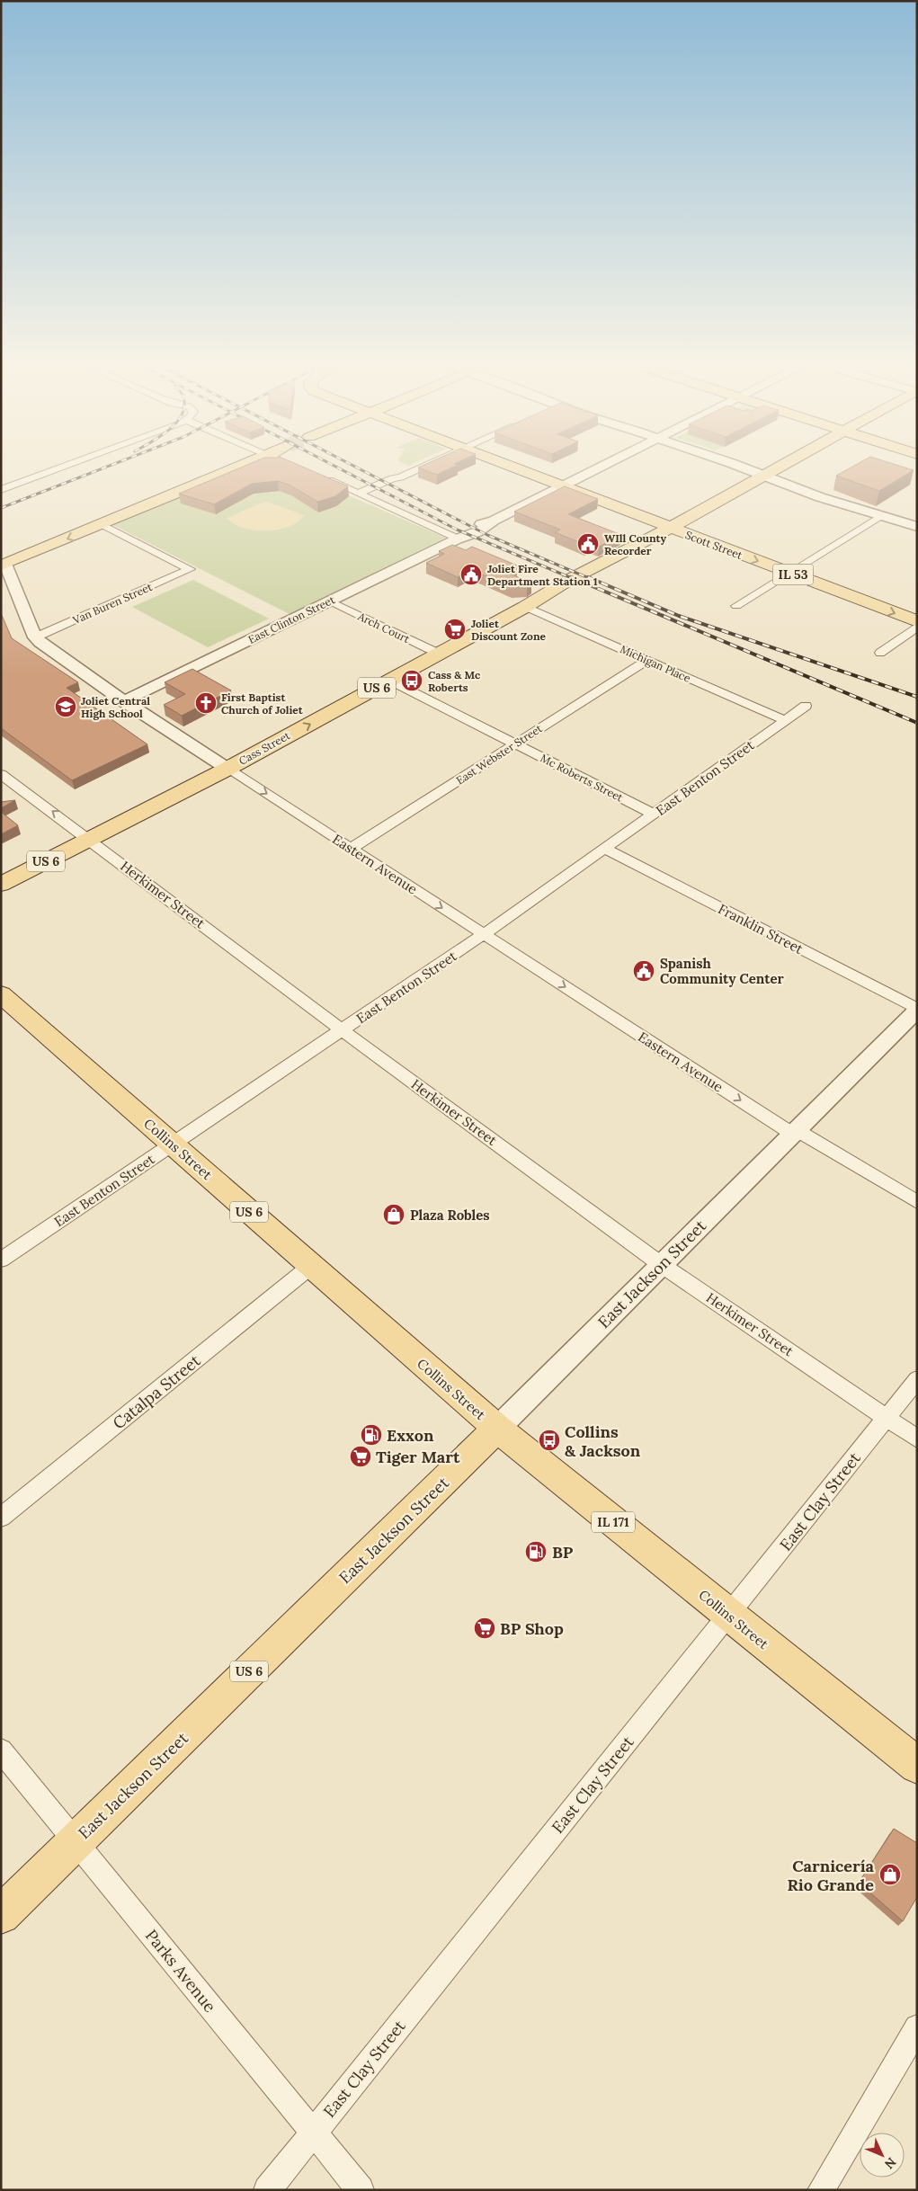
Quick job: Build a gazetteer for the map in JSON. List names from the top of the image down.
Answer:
{
  "streets": {
    "main road": [
      "Scott Street",
      "IL 53",
      "US 6",
      "Cass Street",
      "Collins Street",
      "East Jackson Street",
      "IL 171"
    ],
    "street": [
      "Van Buren Street",
      "East Clinton Street",
      "Arch Court",
      "Michigan Place",
      "East Webster Street",
      "Mc Roberts Street",
      "East Benton Street",
      "Eastern Avenue",
      "Herkimer Street",
      "Franklin Street",
      "Catalpa Street",
      "East Clay Street",
      "Parks Avenue"
    ]
  },
  "crossings": [
    ["Scott Street", "East Clinton Street"],
    ["Scott Street", "Cass Street"],
    ["Van Buren Street", "Eastern Avenue"],
    ["East Clinton Street", "Arch Court"],
    ["East Clinton Street", "Eastern Avenue"],
    ["Arch Court", "Cass Street"],
    ["Michigan Place", "Cass Street"],
    ["Michigan Place", "East Webster Street"],
    ["Michigan Place", "East Benton Street"],
    ["Cass Street", "Mc Roberts Street"],
    ["Cass Street", "Eastern Avenue"],
    ["Cass Street", "Herkimer Street"],
    ["East Webster Street", "Mc Roberts Street"],
    ["East Webster Street", "Eastern Avenue"],
    ["Mc Roberts Street", "East Benton Street"],
    ["East Benton Street", "Eastern Avenue"],
    ["East Benton Street", "Herkimer Street"],
    ["East Benton Street", "Franklin Street"],
    ["East Benton Street", "Collins Street"],
    ["Eastern Avenue", "East Jackson Street"],
    ["Herkimer Street", "East Jackson Street"],
    ["Herkimer Street", "East Clay Street"],
    ["Franklin Street", "East Jackson Street"],
    ["Collins Street", "East Jackson Street"],
    ["Collins Street", "Catalpa Street"],
    ["Collins Street", "East Clay Street"],
    ["East Jackson Street", "Parks Avenue"],
    ["East Clay Street", "Parks Avenue"]
  ],
  "one_way": ["Scott Street", "Eastern Avenue"],
  "places": {
    "public building": ["WIll County Recorder", "Joliet Fire Department Station 1", "Spanish Community Center"],
    "supermarket": ["Joliet Discount Zone", "Tiger Mart", "BP Shop"],
    "bus stop": ["Cass & Mc Roberts", "Collins & Jackson"],
    "church": ["First Baptist Church of Joliet"],
    "school or university": ["Joliet Central High School"],
    "shop": ["Plaza Robles", "Carnicería Rio Grande"],
    "fuel station": ["Exxon", "BP"]
  },
  "north": "bottom right"
}
